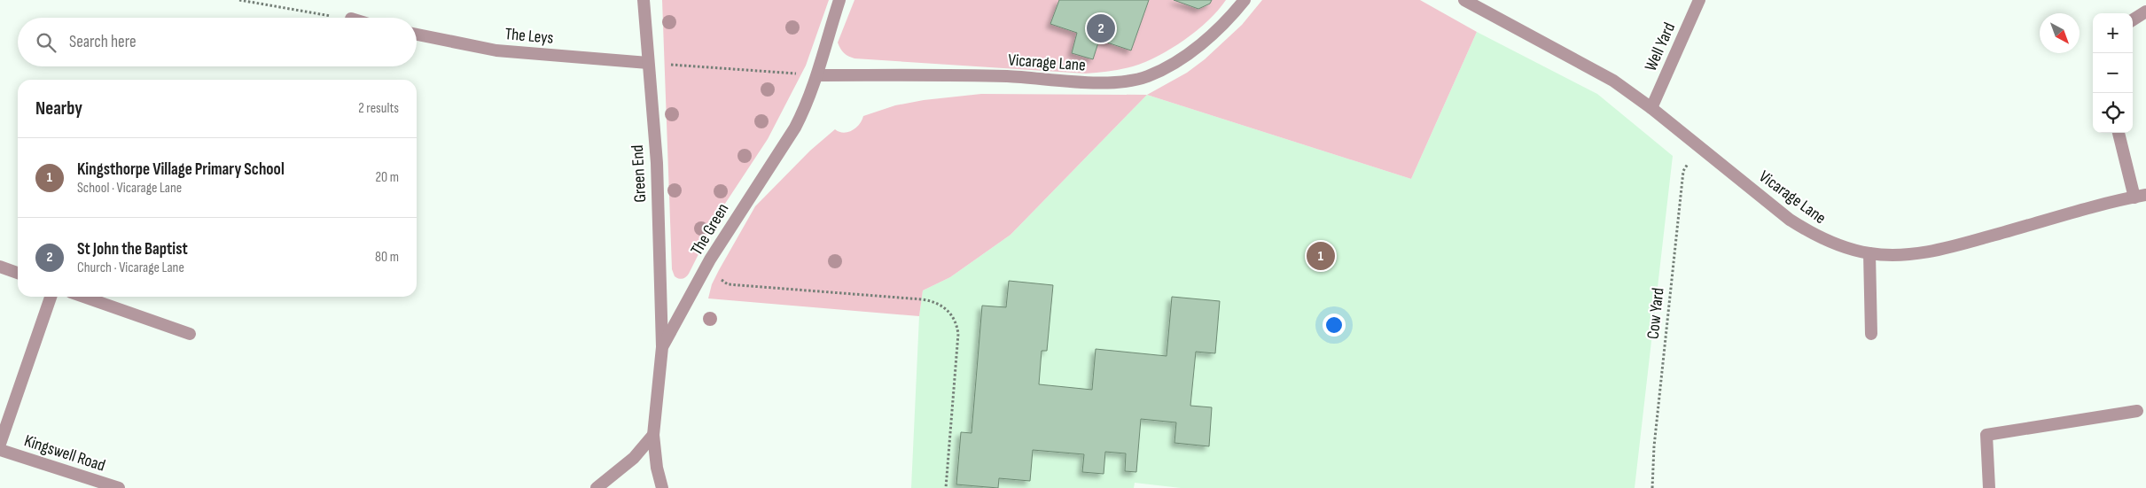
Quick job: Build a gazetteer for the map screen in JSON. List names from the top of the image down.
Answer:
{
  "streets": {
    "street": [
      "The Leys",
      "Well Yard",
      "Vicarage Lane",
      "Green End",
      "The Green",
      "Kingswell Road"
    ],
    "path": ["Cow Yard"]
  },
  "crossings": [
    ["The Leys", "Green End"],
    ["Well Yard", "Vicarage Lane"],
    ["Vicarage Lane", "The Green"],
    ["Vicarage Lane", "Cow Yard"],
    ["Green End", "The Green"]
  ],
  "north": "bottom right",
  "page": {
    "pins": ["2", "1"],
    "map_buttons": ["+", "−"],
    "search": "Search here",
    "heading": ["Nearby", "2 results"],
    "list": [
      {
        "mark": "1",
        "name": "Kingsthorpe Village Primary School",
        "note": "School · Vicarage Lane",
        "value": "20 m"
      },
      {
        "mark": "2",
        "name": "St John the Baptist",
        "note": "Church · Vicarage Lane",
        "value": "80 m"
      }
    ]
  }
}
